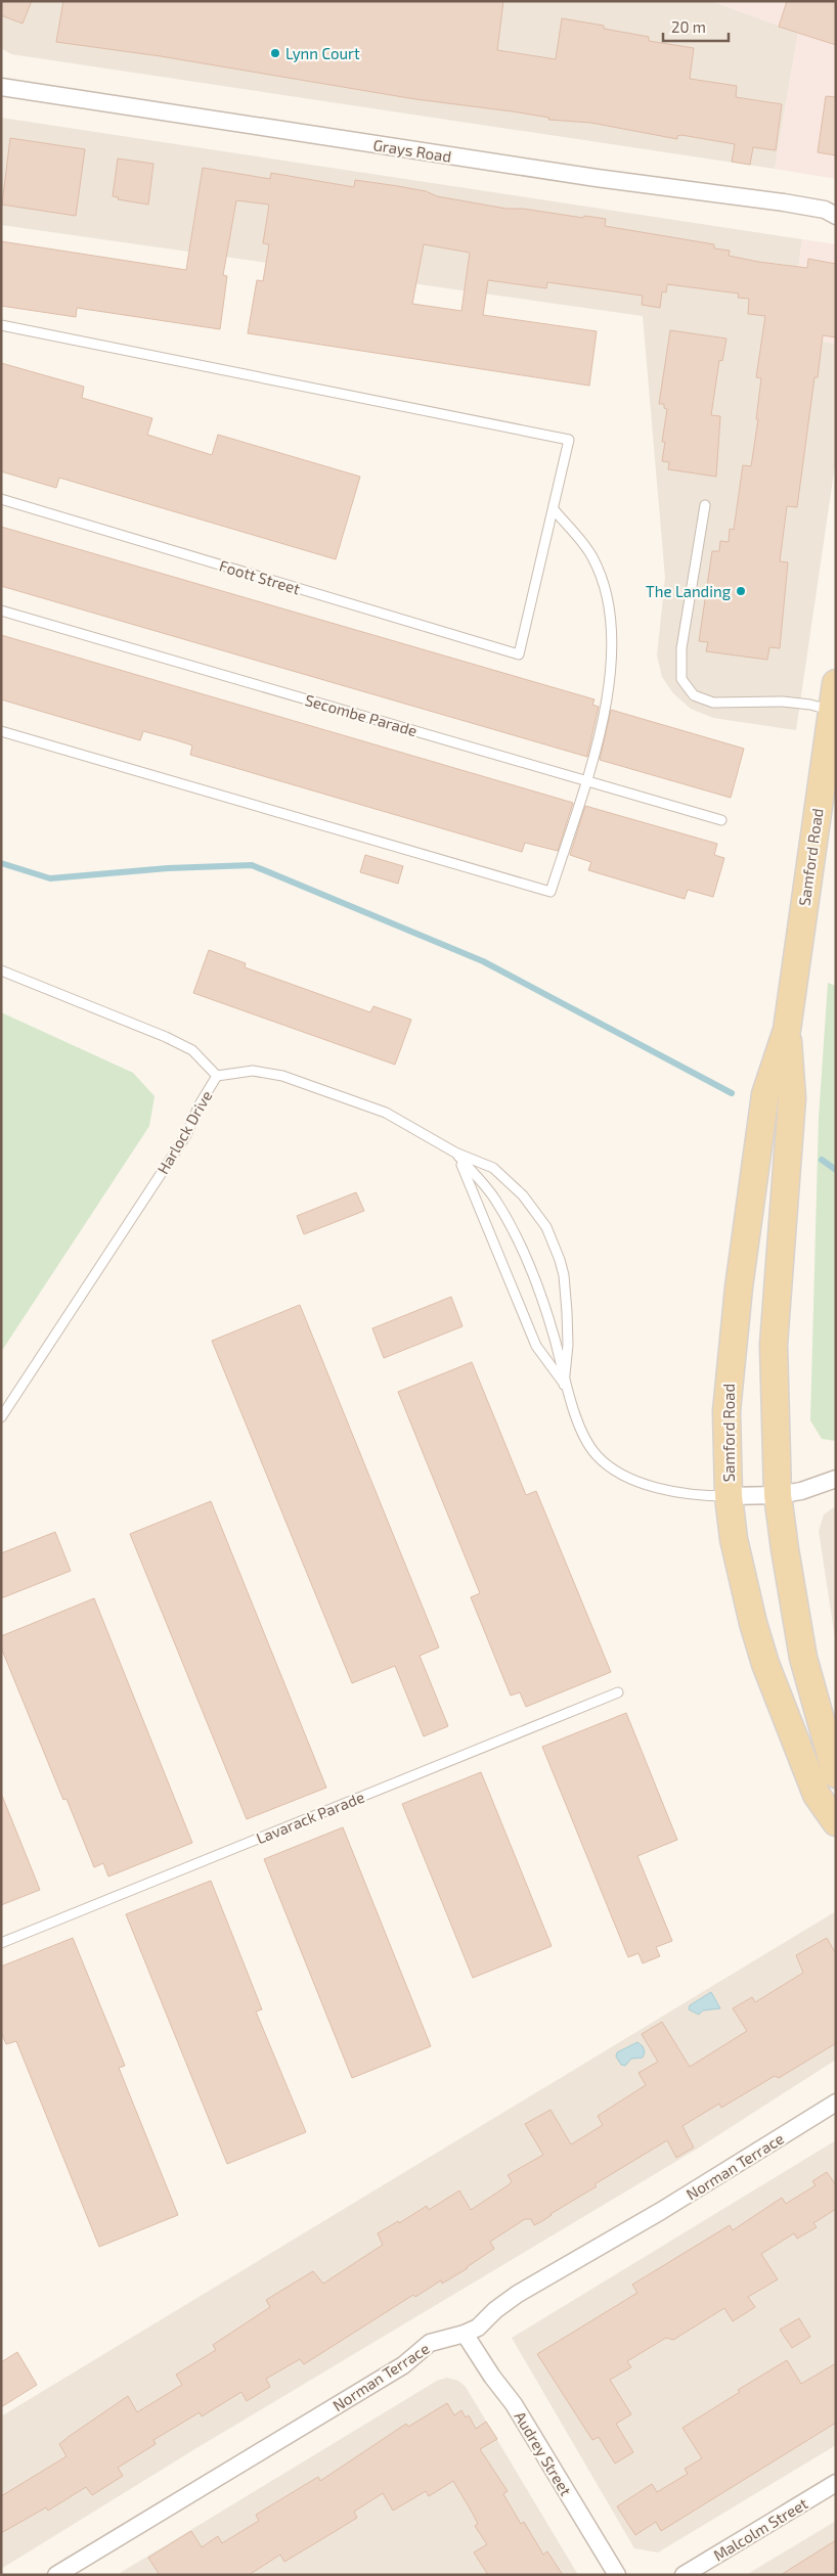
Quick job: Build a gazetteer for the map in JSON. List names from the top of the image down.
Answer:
{
  "streets": {
    "main road": ["Samford Road"],
    "street": [
      "Grays Road",
      "Norman Terrace",
      "Audrey Street",
      "Malcolm Street"
    ],
    "lane": [
      "Foott Street",
      "Secombe Parade",
      "Harlock Drive",
      "Lavarack Parade"
    ]
  },
  "crossings": [
    ["Norman Terrace", "Audrey Street"]
  ],
  "places": ["Lynn Court", "The Landing"],
  "scale_bar": "20 m"
}
